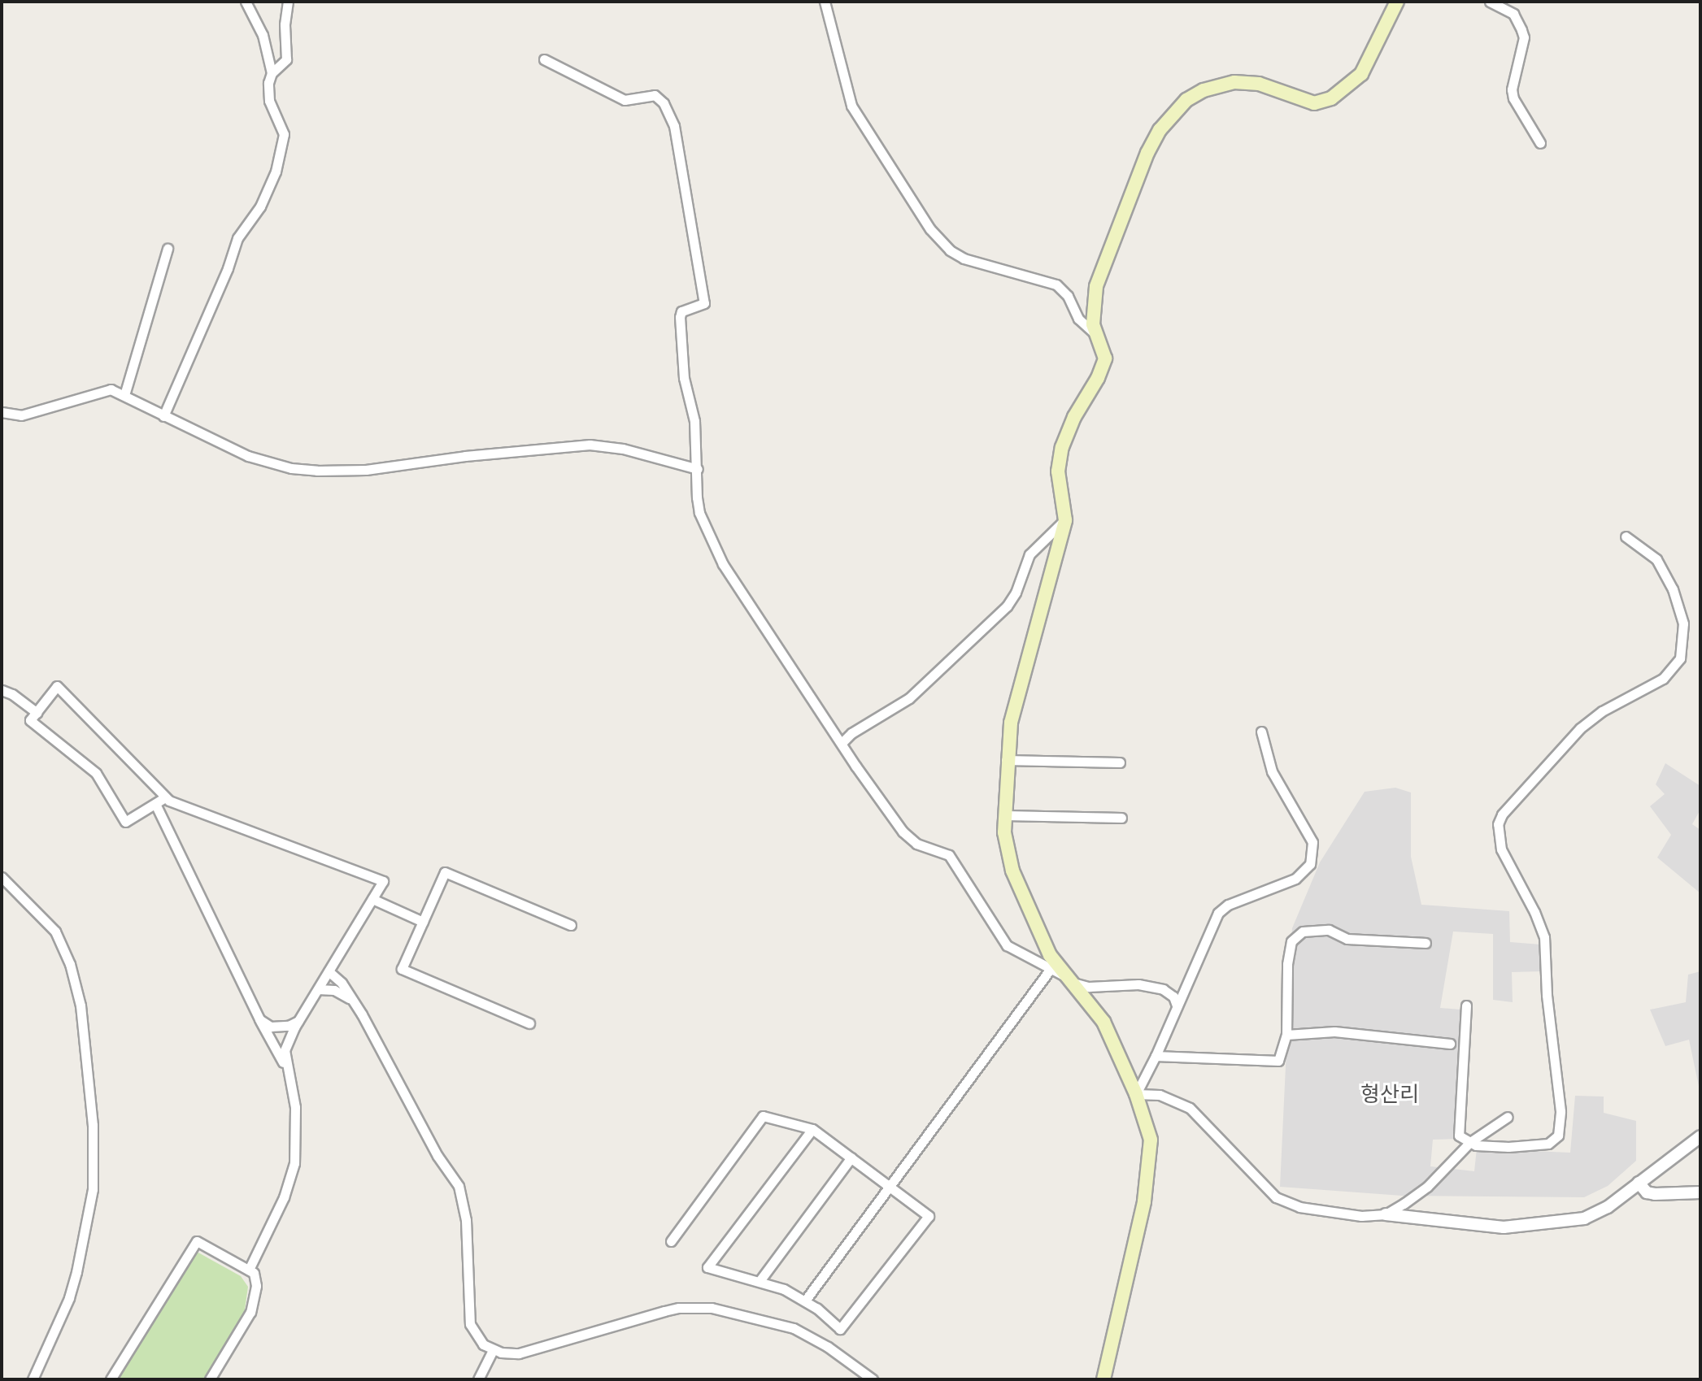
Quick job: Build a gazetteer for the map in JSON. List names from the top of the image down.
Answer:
{
  "districts": ["형산리"]
}
